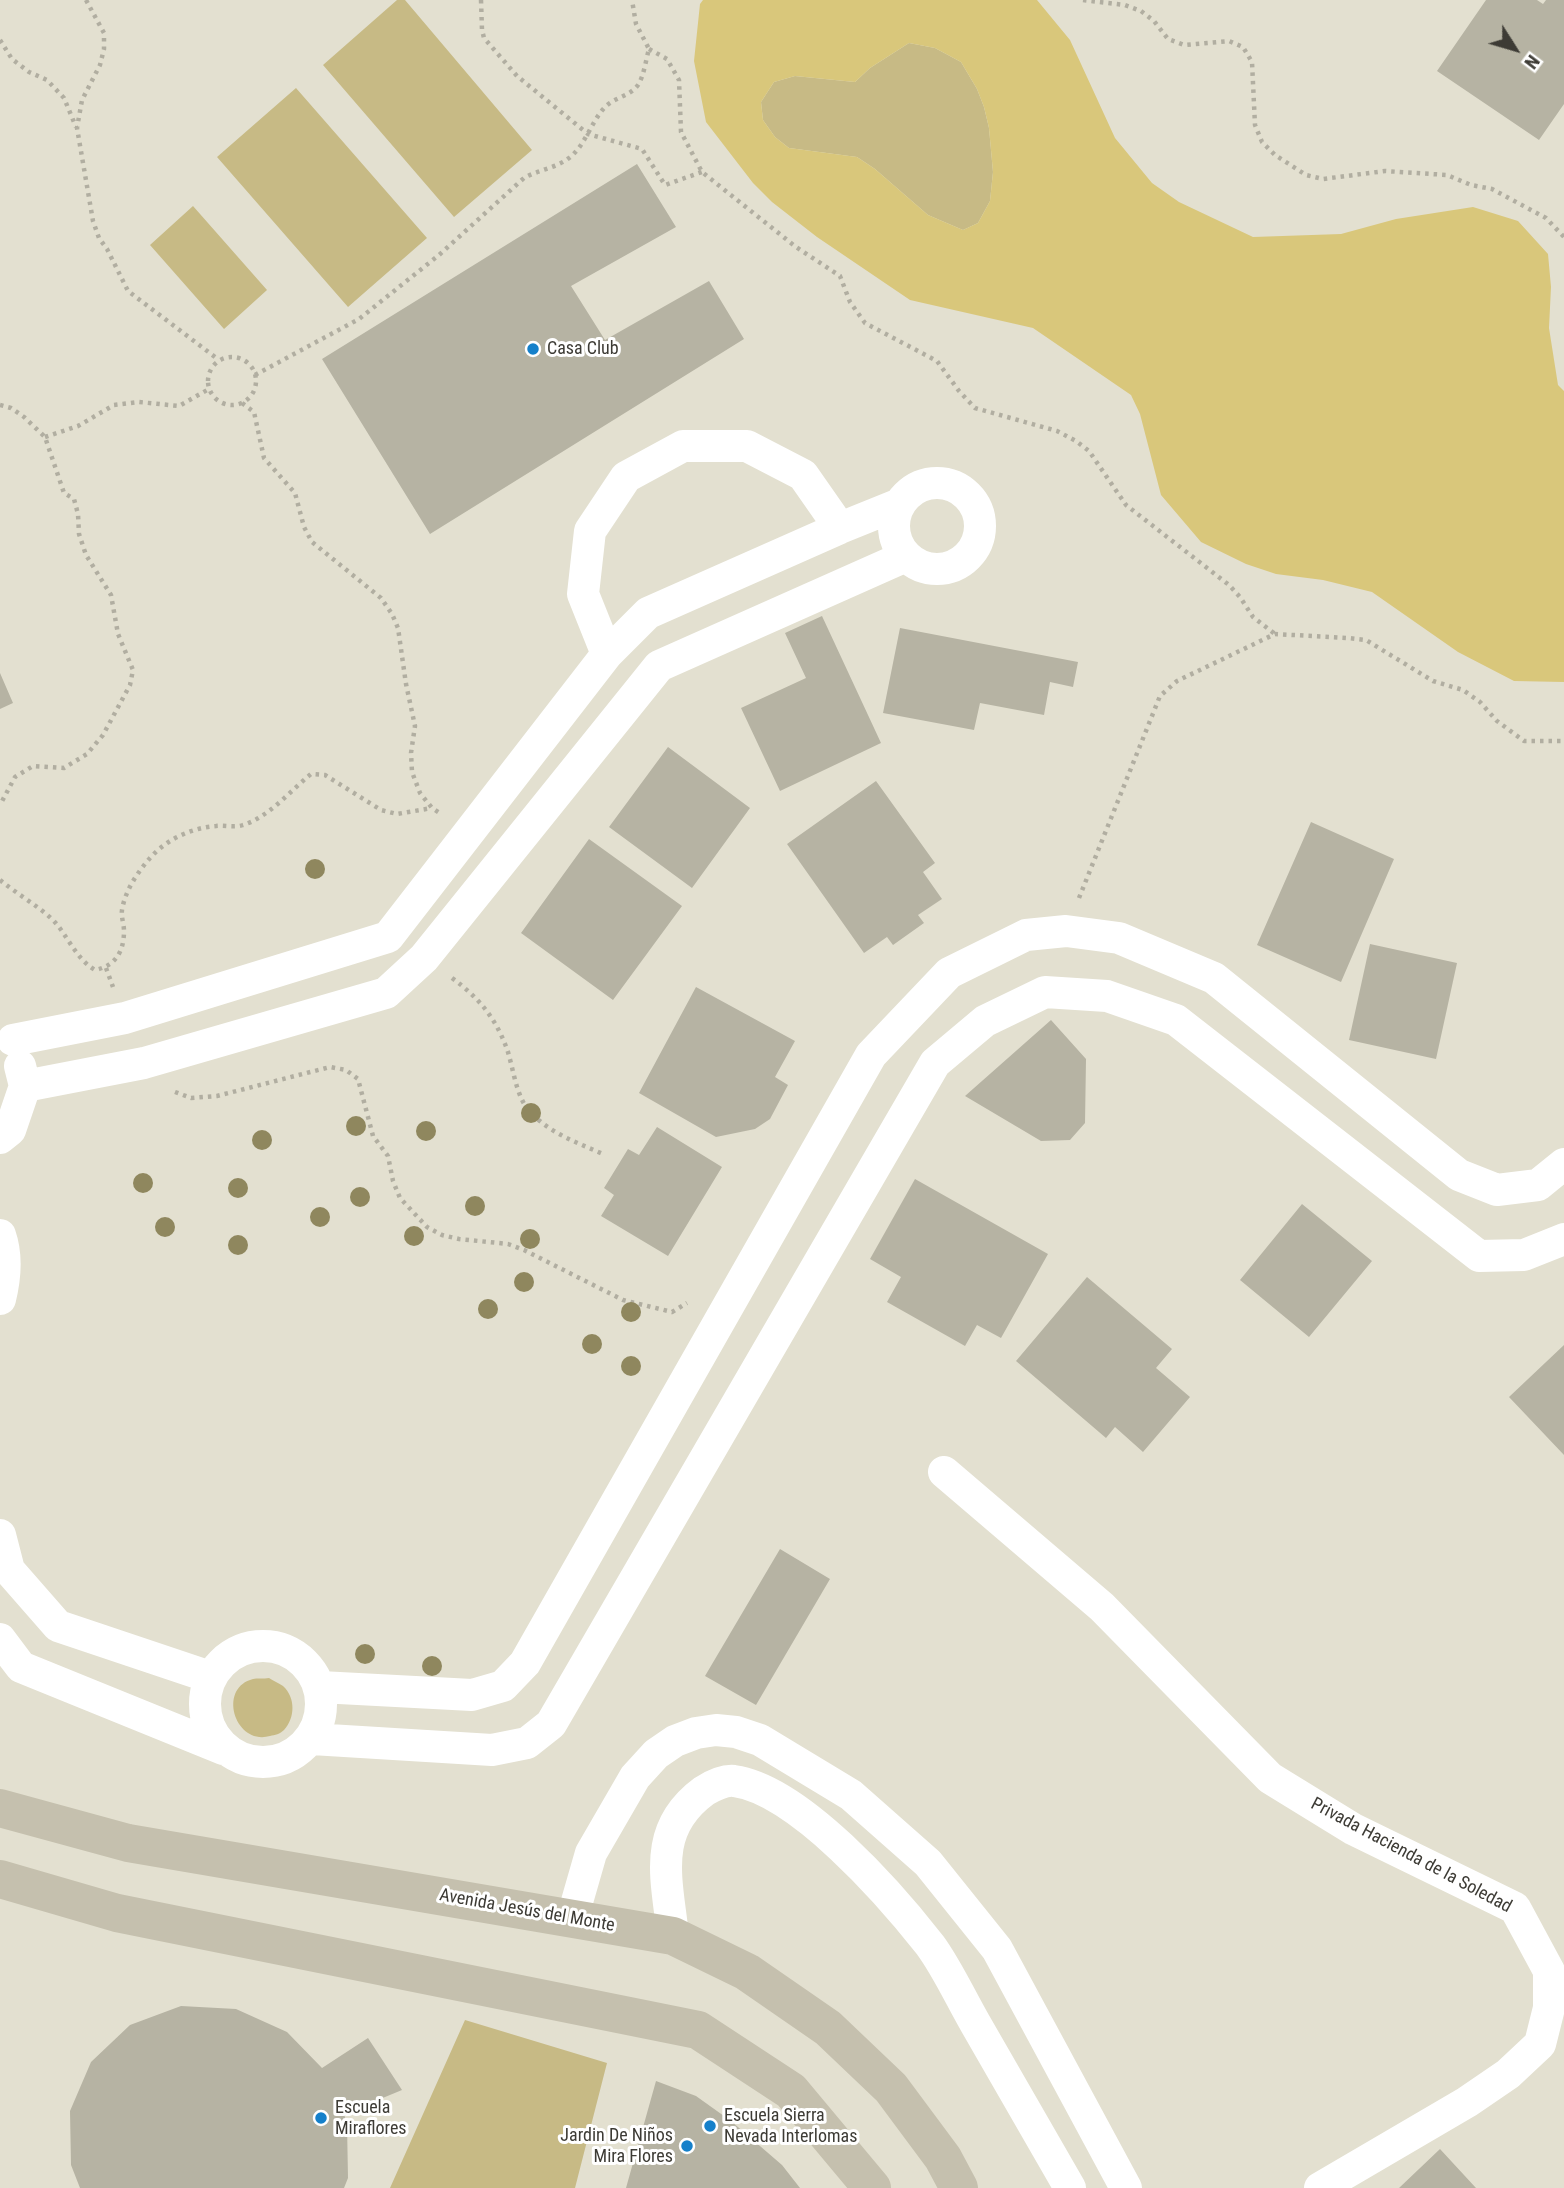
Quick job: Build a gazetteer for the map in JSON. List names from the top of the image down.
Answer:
{
  "streets": {
    "main road": ["Avenida Jesús del Monte"],
    "street": ["Privada Hacienda de la Soledad"]
  },
  "places": [
    "Casa Club",
    "Escuela Miraflores",
    "Escuela Sierra Nevada Interlomas",
    "Jardin De Niños Mira Flores"
  ],
  "north": "bottom right"
}
